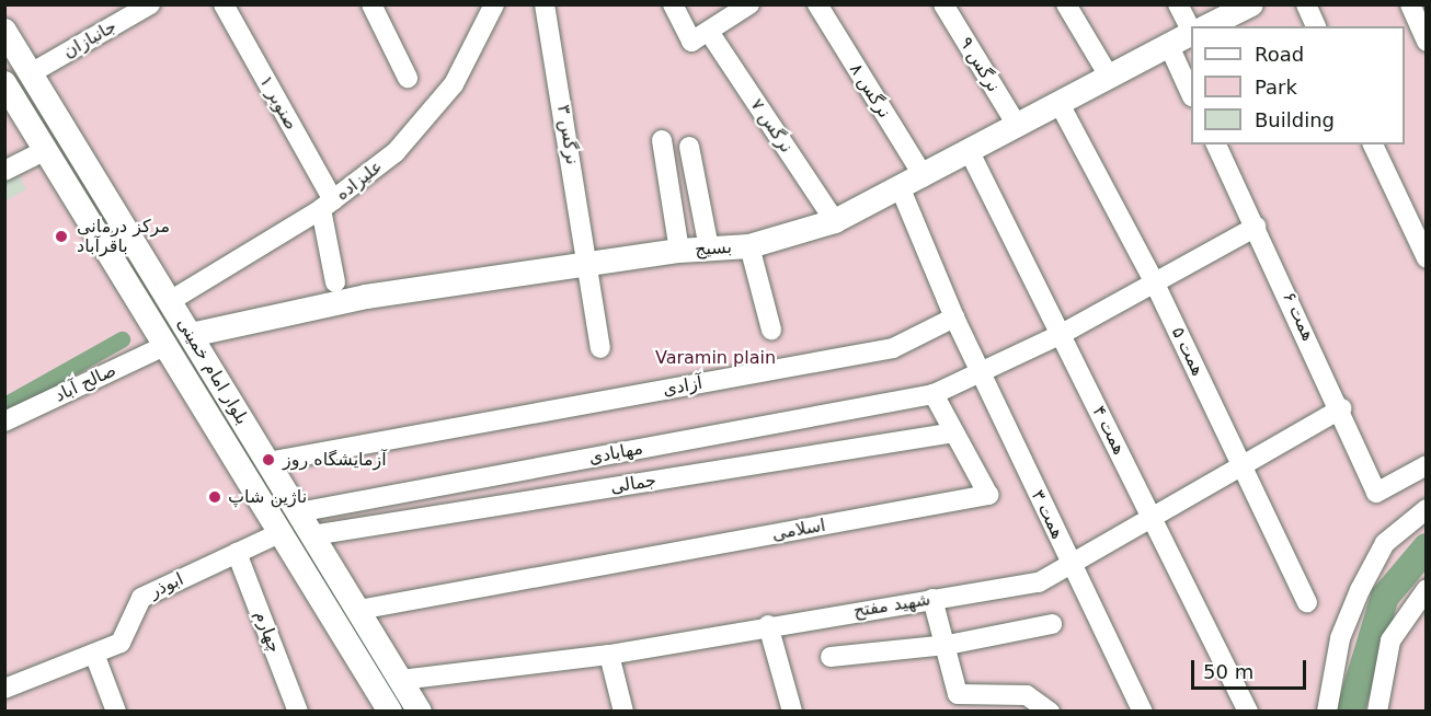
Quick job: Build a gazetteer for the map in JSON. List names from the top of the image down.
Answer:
{
  "streets": {
    "main road": ["بسیج", "بلوار امام خمینی"],
    "street": [
      "جانبازان",
      "نرگس ۹",
      "نرگس ۸",
      "صنوبر ۱",
      "نرگس ۷",
      "نرگس ۳",
      "علیزاده",
      "همت ۶",
      "همت ۵",
      "صالح آباد",
      "آزادی",
      "همت ۴",
      "مهابادی",
      "جمالی",
      "همت ۳",
      "اسلامی",
      "ابوذر",
      "شهید مفتح",
      "چهارم"
    ]
  },
  "crossings": [
    ["جانبازان", "بلوار امام خمینی"],
    ["نرگس ۹", "بسیج"],
    ["نرگس ۸", "بسیج"],
    ["صنوبر ۱", "علیزاده"],
    ["نرگس ۷", "بسیج"],
    ["نرگس ۳", "بسیج"],
    ["علیزاده", "بلوار امام خمینی"],
    ["بسیج", "همت ۵"],
    ["بسیج", "بلوار امام خمینی"],
    ["بسیج", "همت ۴"],
    ["همت ۶", "شهید مفتح"],
    ["همت ۵", "شهید مفتح"],
    ["بلوار امام خمینی", "صالح آباد"],
    ["بلوار امام خمینی", "آزادی"],
    ["بلوار امام خمینی", "مهابادی"],
    ["بلوار امام خمینی", "جمالی"],
    ["بلوار امام خمینی", "اسلامی"],
    ["بلوار امام خمینی", "ابوذر"],
    ["بلوار امام خمینی", "شهید مفتح"],
    ["آزادی", "همت ۳"],
    ["همت ۴", "شهید مفتح"],
    ["مهابادی", "اسلامی"],
    ["جمالی", "اسلامی"],
    ["همت ۳", "شهید مفتح"],
    ["ابوذر", "چهارم"]
  ],
  "parks": ["Varamin plain"],
  "places": ["مرکز درمانی باقرآباد", "آزمایشگاه روز", "ناژین شاپ"],
  "legend": ["Road", "Park", "Building"],
  "scale_bar": "50 m"
}
